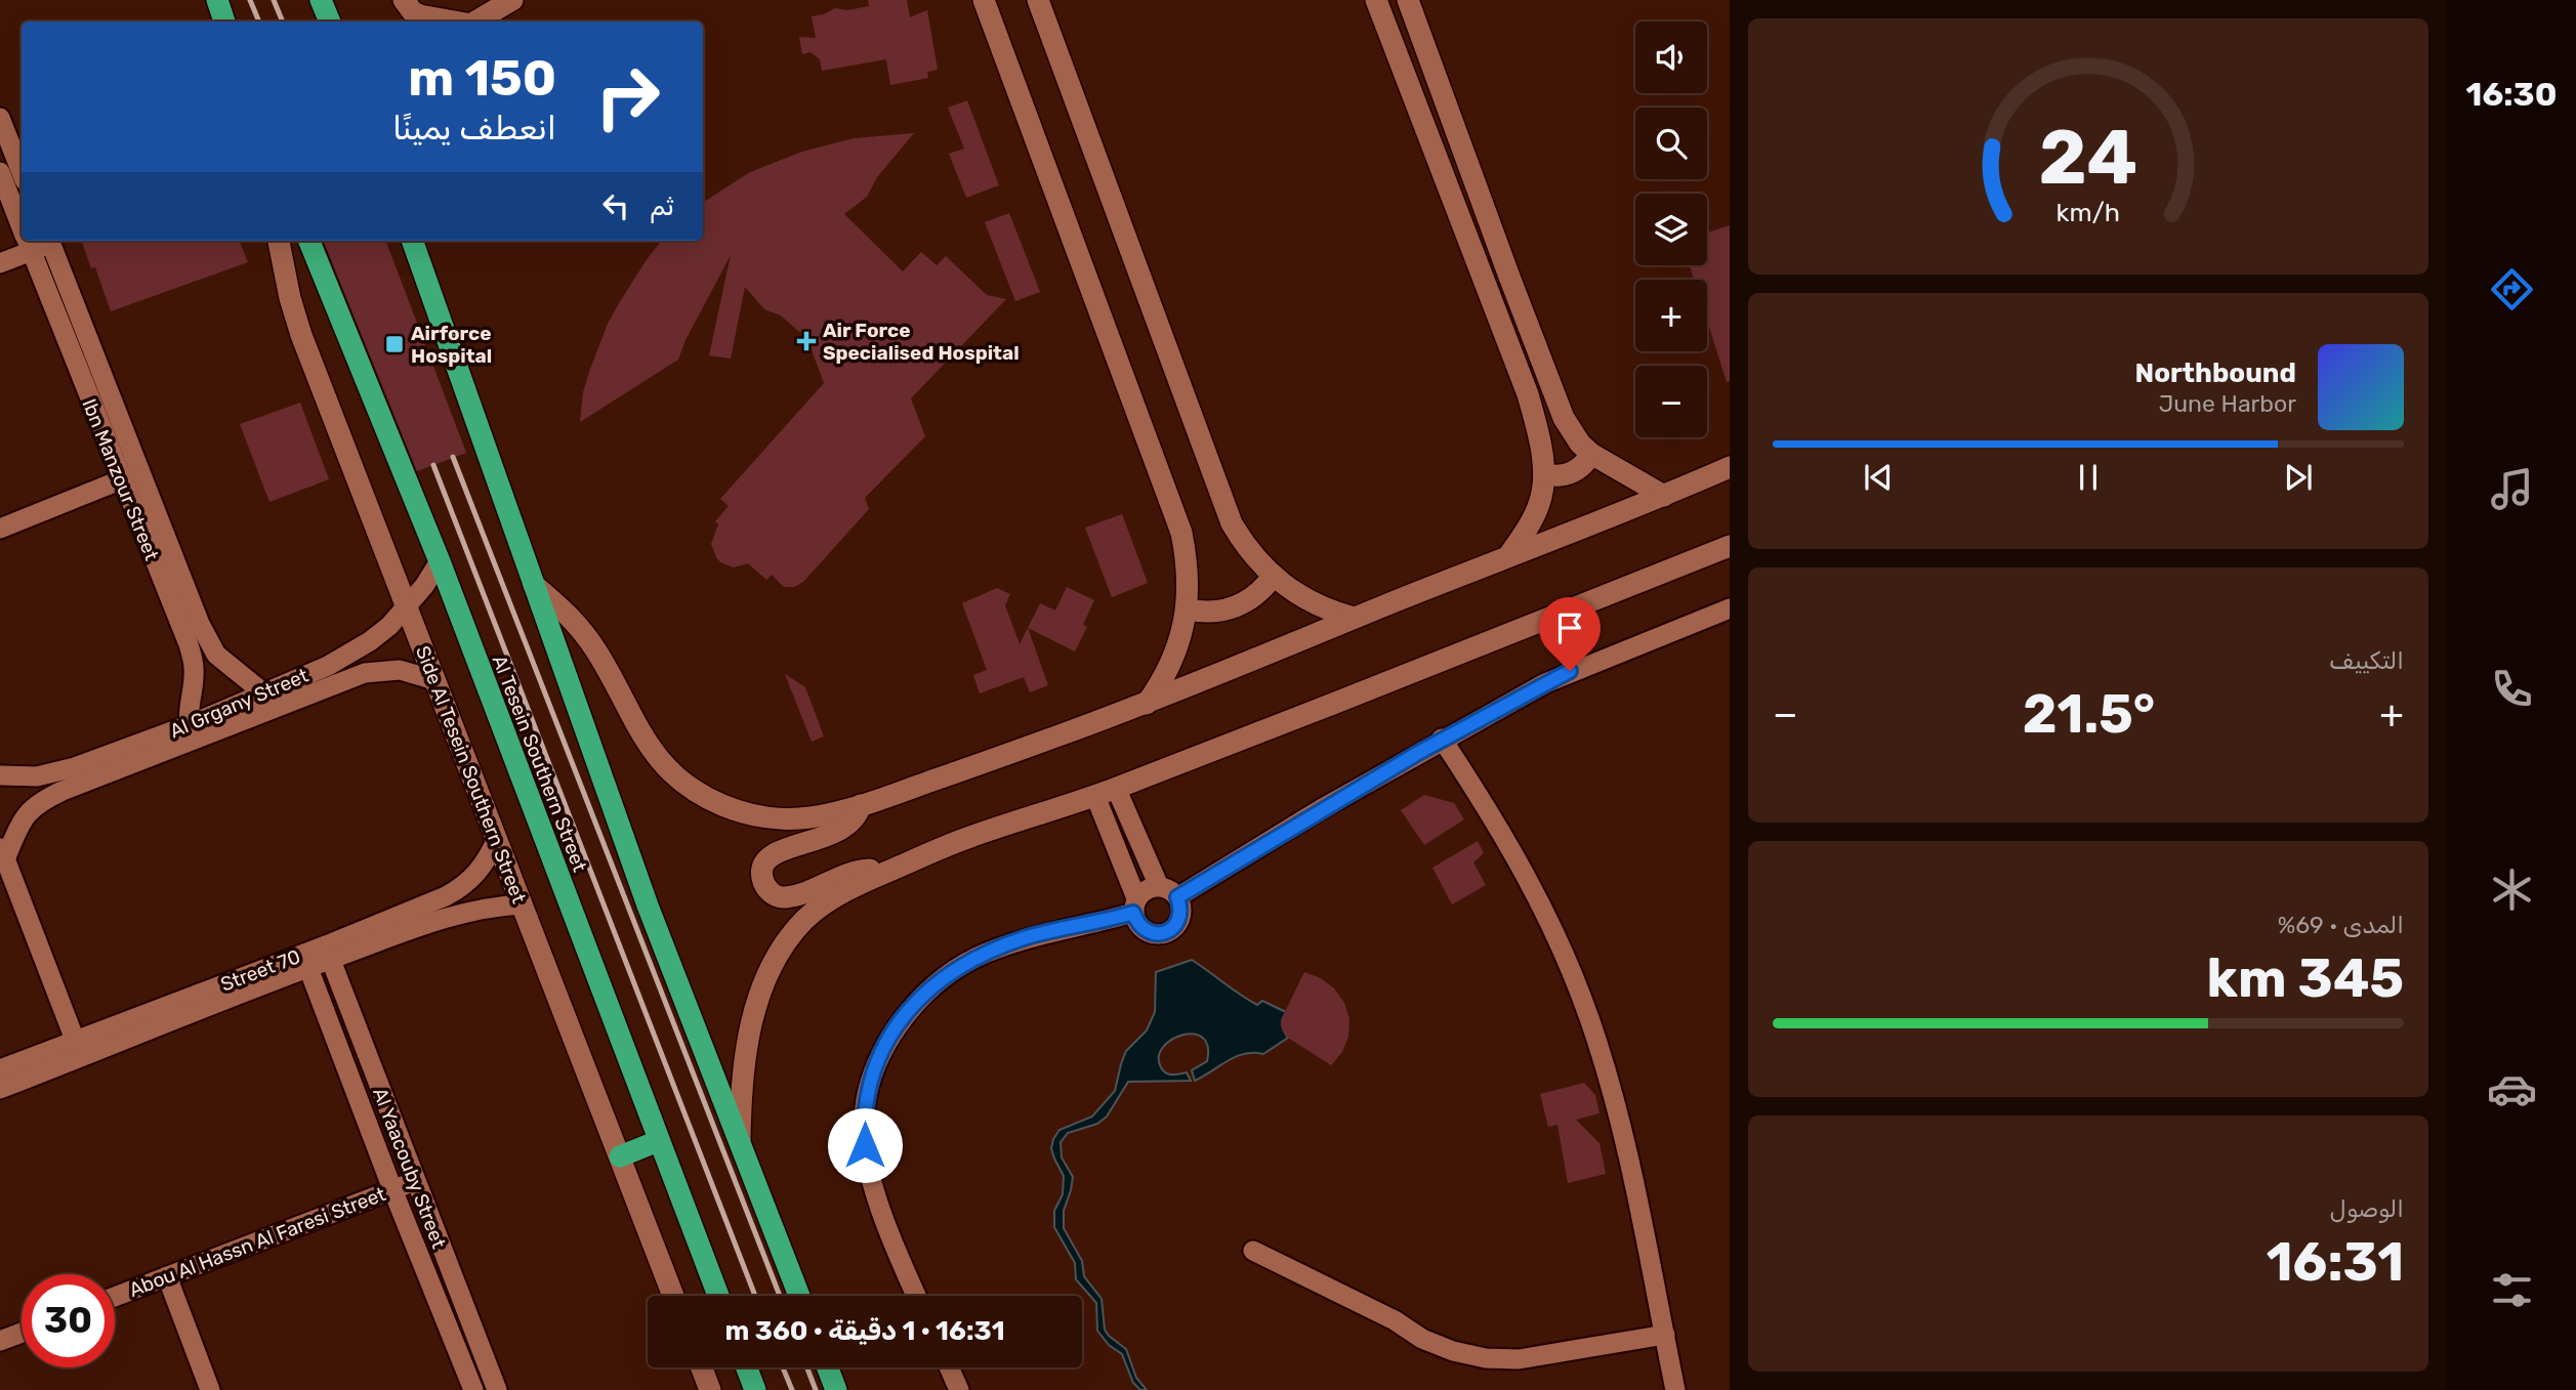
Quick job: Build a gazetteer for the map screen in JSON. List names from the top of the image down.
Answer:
{
  "streets": {
    "highway": ["Al Tesein Southern Street"],
    "street": [
      "Ibn Manzour Street",
      "Al Grgany Street",
      "Side Al Tesein Southern Street",
      "Street 70",
      "Al Yaacouby Street",
      "Abou Al Hassn Al Faresi Street"
    ]
  },
  "crossings": [
    ["Ibn Manzour Street", "Al Grgany Street"],
    ["Al Grgany Street", "Al Tesein Southern Street"],
    ["Al Grgany Street", "Side Al Tesein Southern Street"],
    ["Side Al Tesein Southern Street", "Street 70"],
    ["Street 70", "Al Yaacouby Street"],
    ["Al Yaacouby Street", "Abou Al Hassn Al Faresi Street"]
  ],
  "places": {
    "health": ["Air Force Specialised Hospital"],
    "transit": ["Airforce Hospital"]
  },
  "page": {
    "tabs": "16:30",
    "map_buttons": ["+", "−"],
    "turn": ["150 m", "انعطف يمينًا"],
    "then": "ثم",
    "song": ["Northbound", "June Harbor"],
    "tile": [
      "التكييف",
      ["المدى · 69%", "345 km"],
      ["الوصول", "16:31"]
    ],
    "heat": ["−", "21.5°", "+"],
    "limit": "30",
    "trip": "16:31 · 1 دقيقة · 360 m",
    "gauge": ["24", "km/h"]
  }
}
